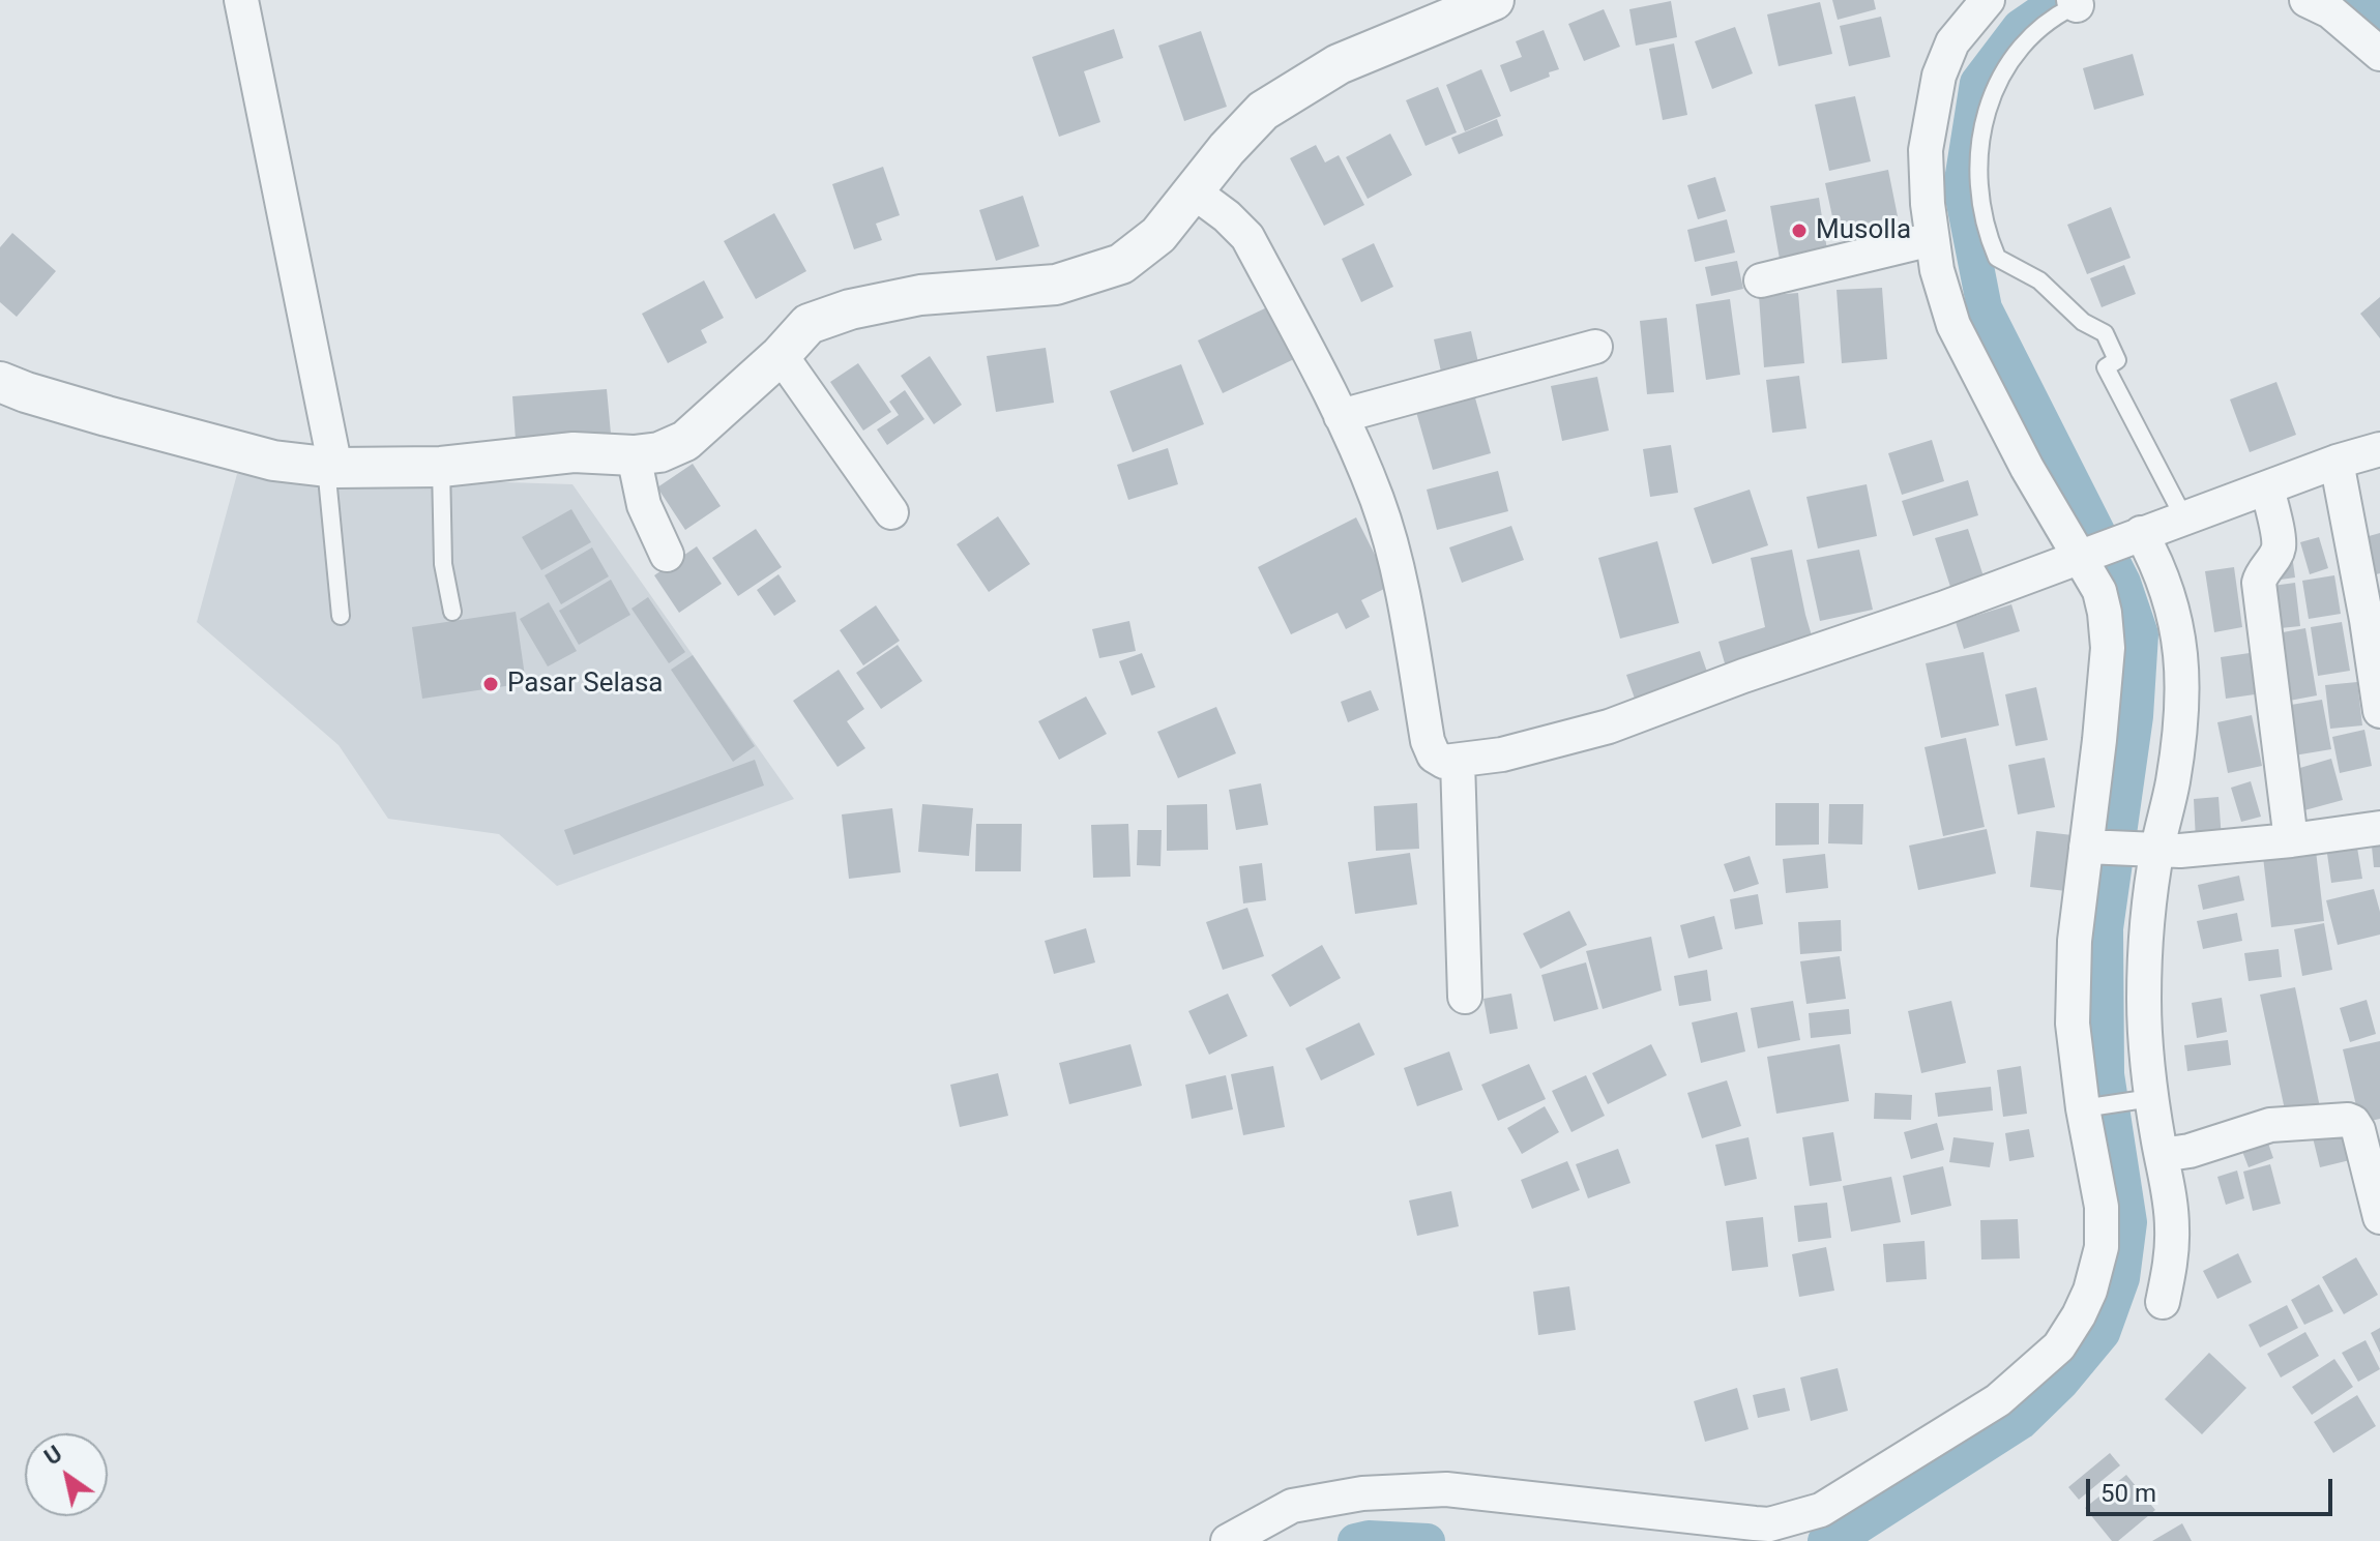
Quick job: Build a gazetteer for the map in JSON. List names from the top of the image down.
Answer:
{
  "places": ["Musolla", "Pasar Selasa"],
  "scale_bar": "50 m",
  "north": "top left"
}
